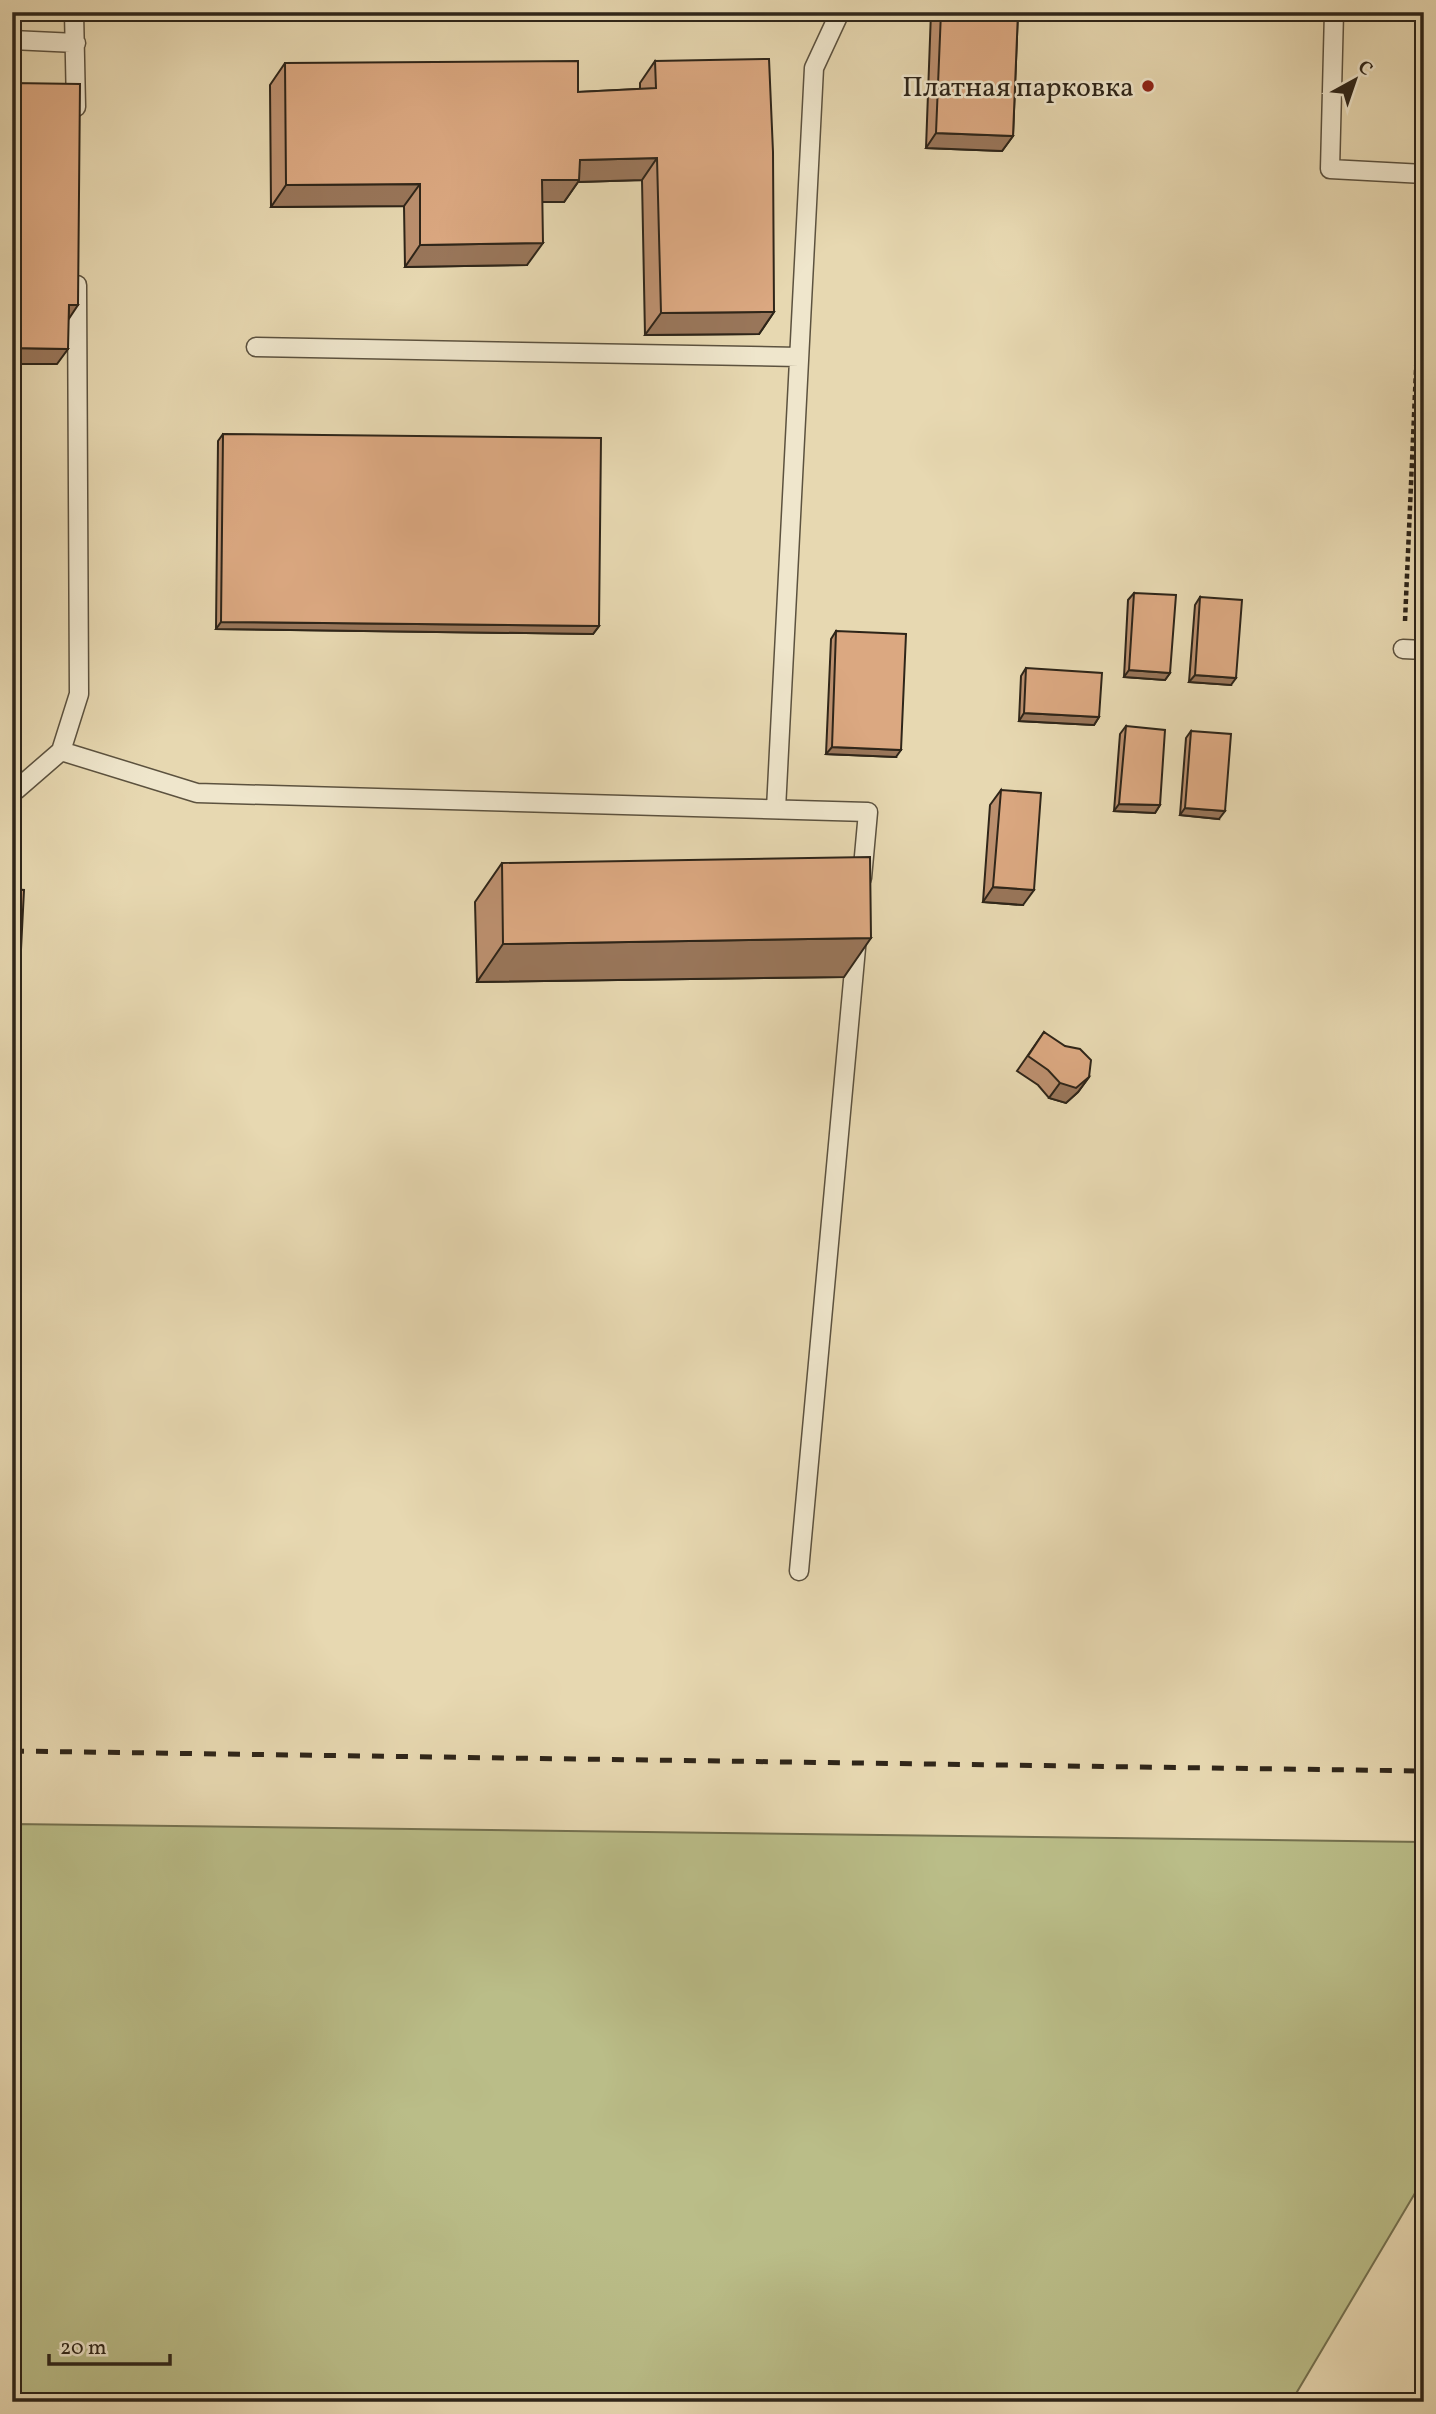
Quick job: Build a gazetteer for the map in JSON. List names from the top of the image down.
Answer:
{
  "places": ["Платная парковка"],
  "scale_bar": "20 m",
  "north": "top right"
}
